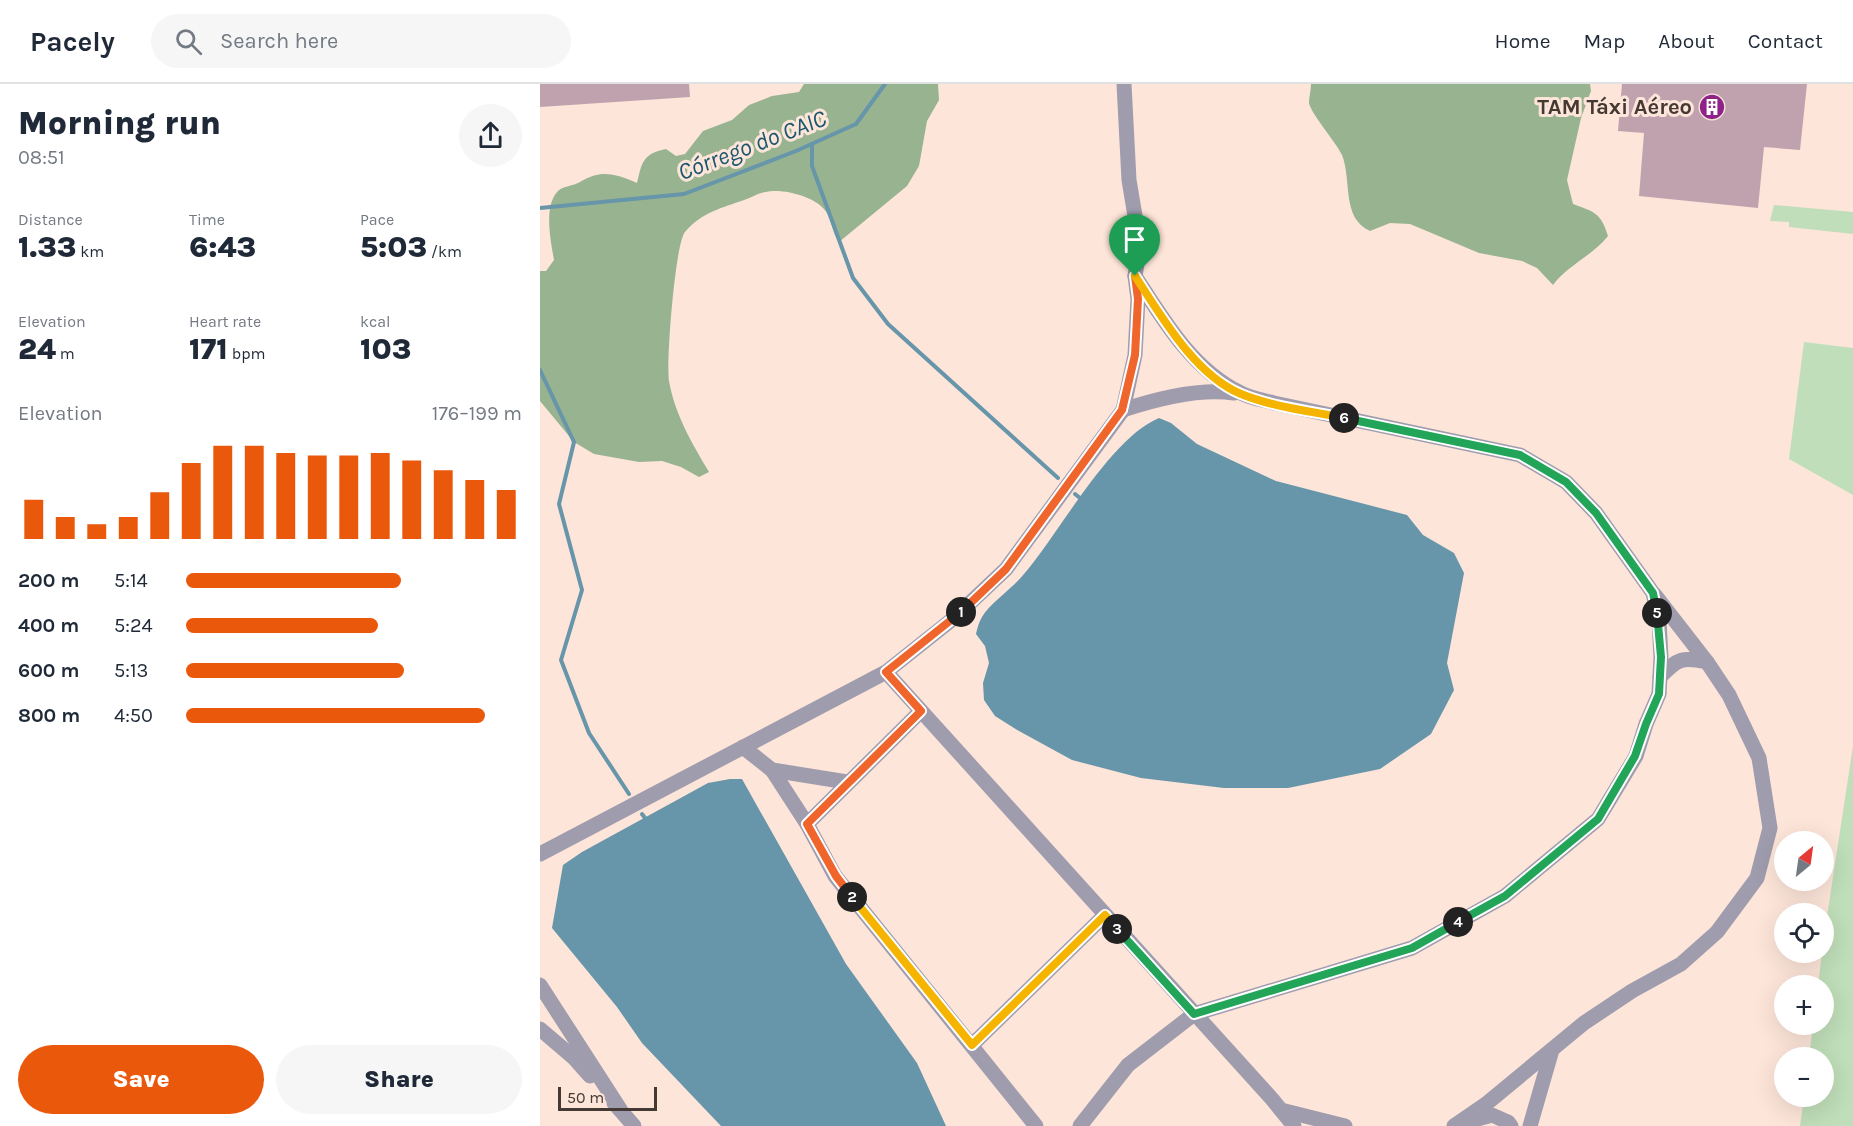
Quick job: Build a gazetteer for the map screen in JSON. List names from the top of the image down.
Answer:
{
  "water": ["Córrego do CAIC"],
  "places": {
    "building": ["TAM Táxi Aéreo"]
  },
  "scale_bar": "50 m",
  "north": "top right",
  "page": {
    "header": "Pacely",
    "search": "Search here",
    "nav": [
      "Home",
      "Map",
      "About",
      "Contact"
    ],
    "heading": ["Morning run", "08:51"],
    "stats": [
      ["Distance", "1.33 km"],
      ["Time", "6:43"],
      ["Pace", "5:03 /km"],
      ["Elevation", "24 m"],
      ["Heart rate", "171 bpm"],
      ["kcal", "103"]
    ],
    "chart": ["Elevation", "176–199 m"],
    "pins": [
      "6",
      "1",
      "5",
      "2",
      "4",
      "3"
    ],
    "list": [
      {
        "name": "200 m",
        "note": "5:14"
      },
      {
        "name": "400 m",
        "note": "5:24"
      },
      {
        "name": "600 m",
        "note": "5:13"
      },
      {
        "name": "800 m",
        "note": "4:50"
      }
    ],
    "map_buttons": ["+", "−"],
    "buttons": ["Save", "Share"],
    "scale": "50 m"
  }
}
